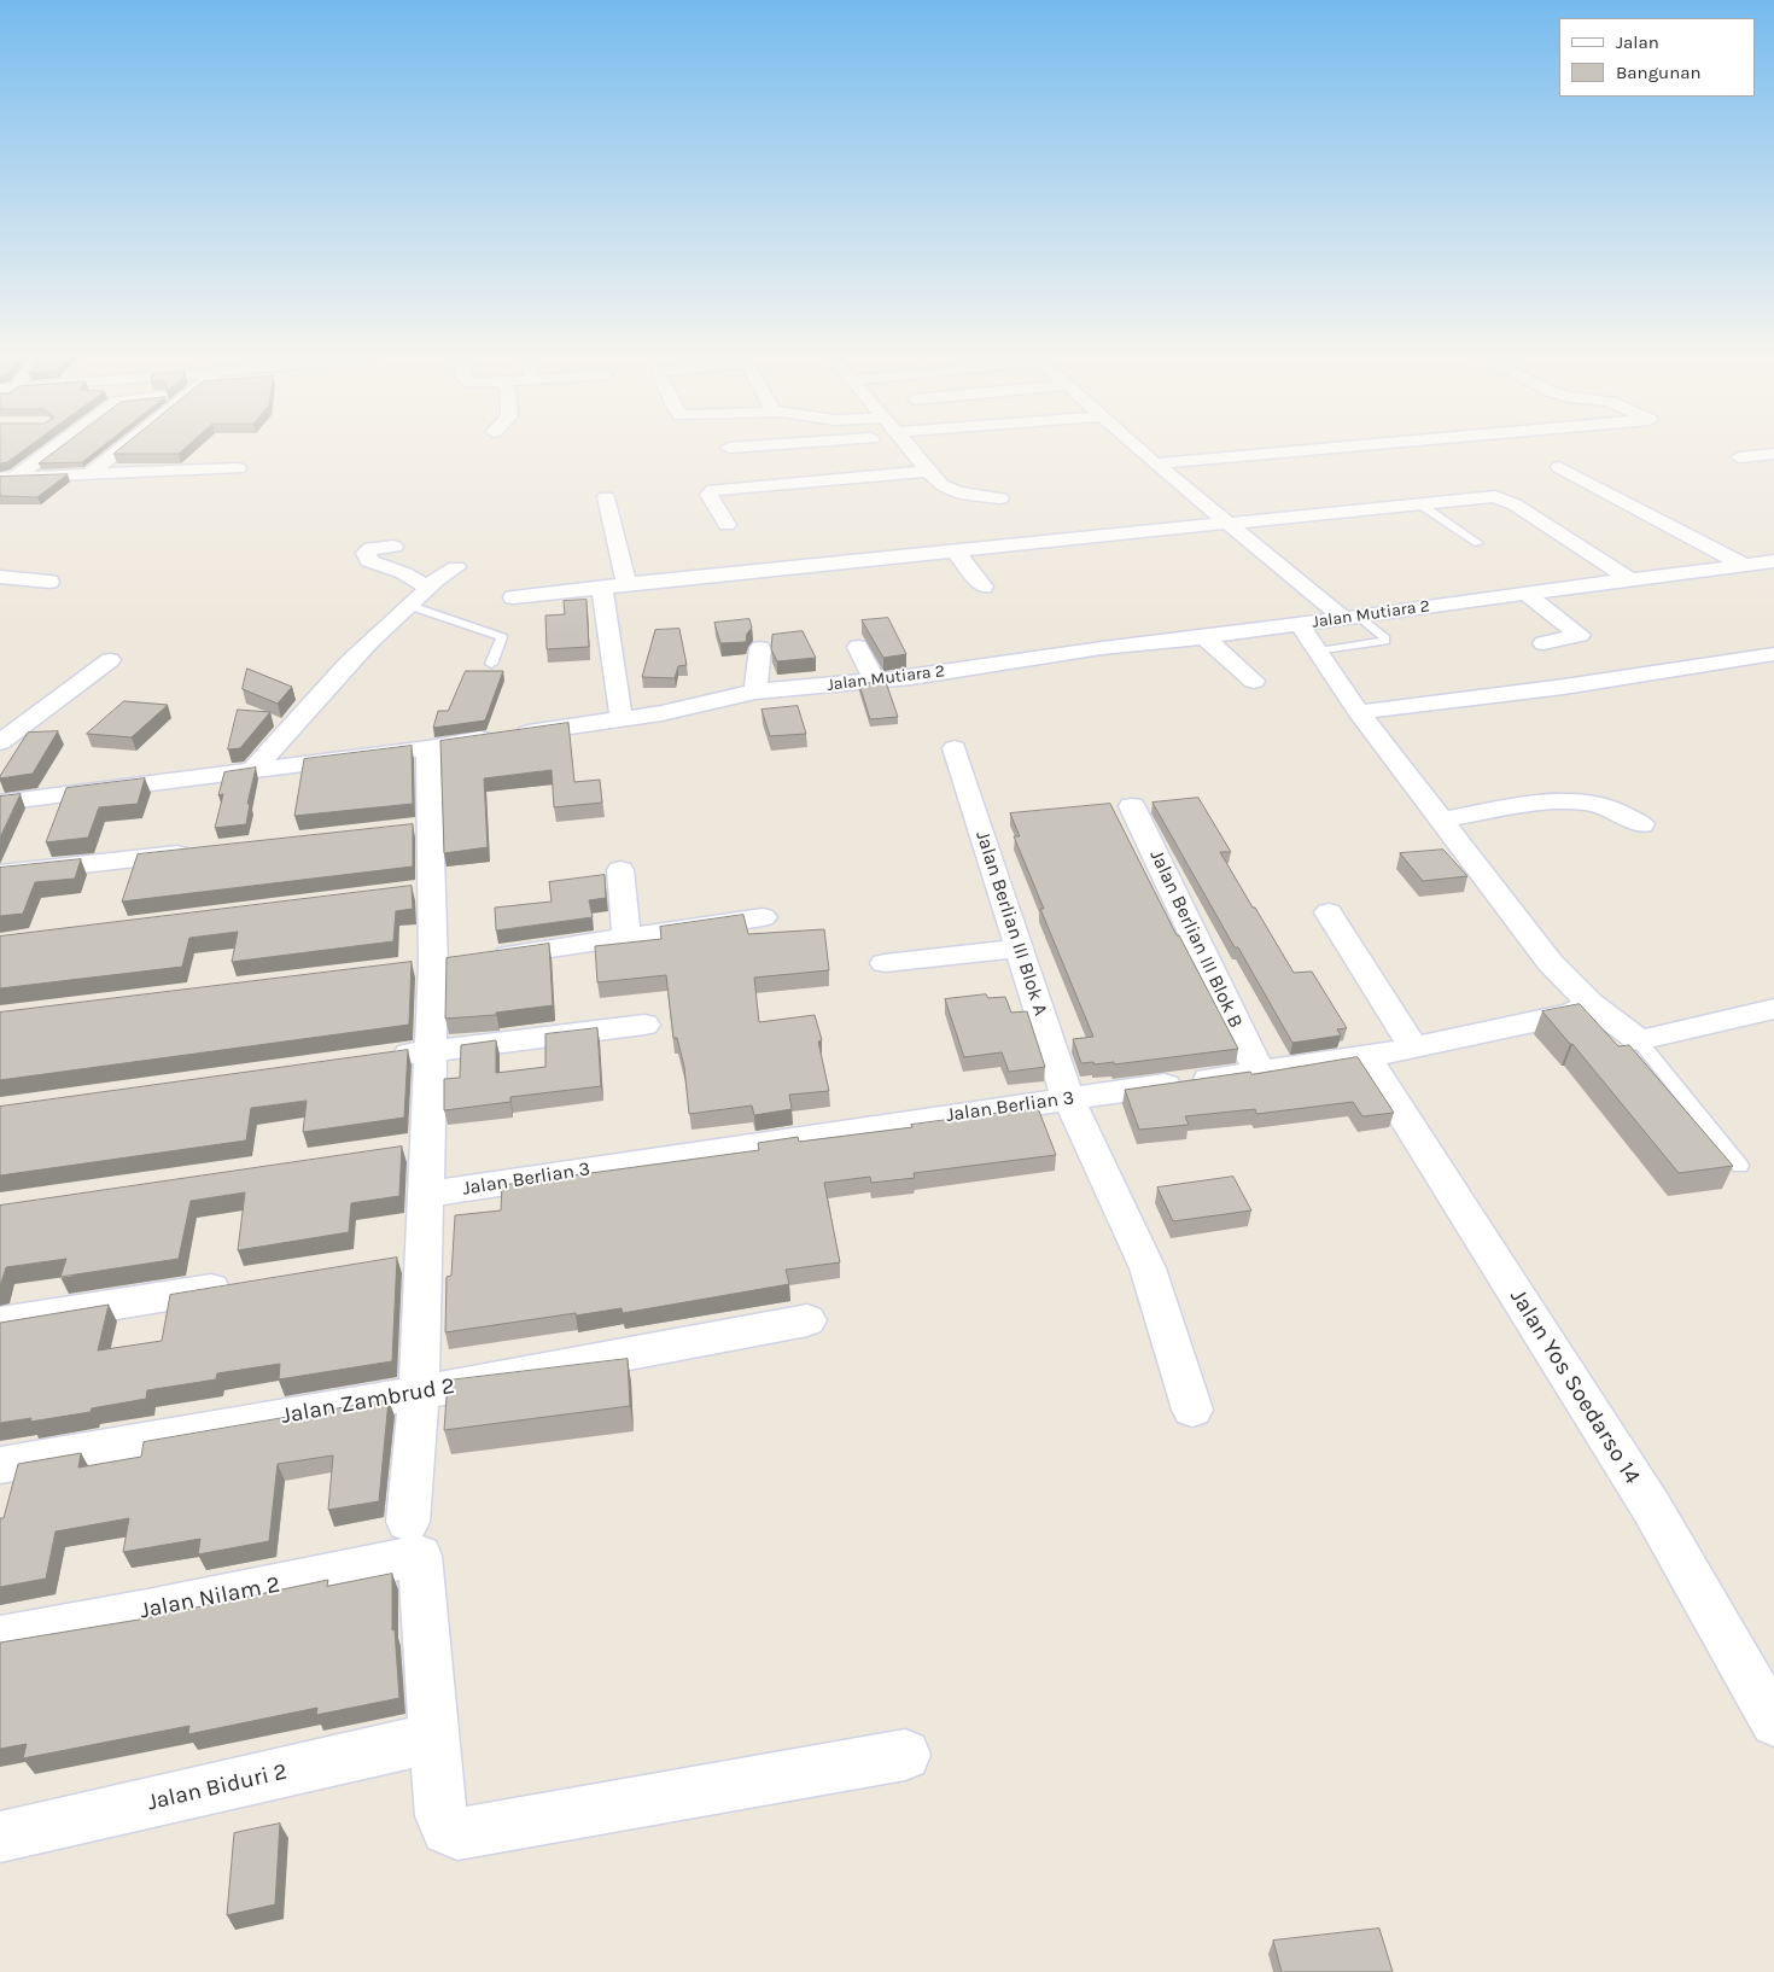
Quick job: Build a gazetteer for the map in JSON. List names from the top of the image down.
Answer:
{
  "streets": {
    "street": [
      "Jalan Mutiara 2",
      "Jalan Berlian III Blok A",
      "Jalan Berlian III Blok B",
      "Jalan Berlian 3",
      "Jalan Yos Soedarso 14",
      "Jalan Zambrud 2",
      "Jalan Nilam 2",
      "Jalan Biduri 2"
    ]
  },
  "crossings": [
    ["Jalan Berlian III Blok A", "Jalan Berlian 3"],
    ["Jalan Berlian III Blok B", "Jalan Berlian 3"],
    ["Jalan Berlian 3", "Jalan Yos Soedarso 14"]
  ],
  "legend": ["Jalan", "Bangunan"]
}
